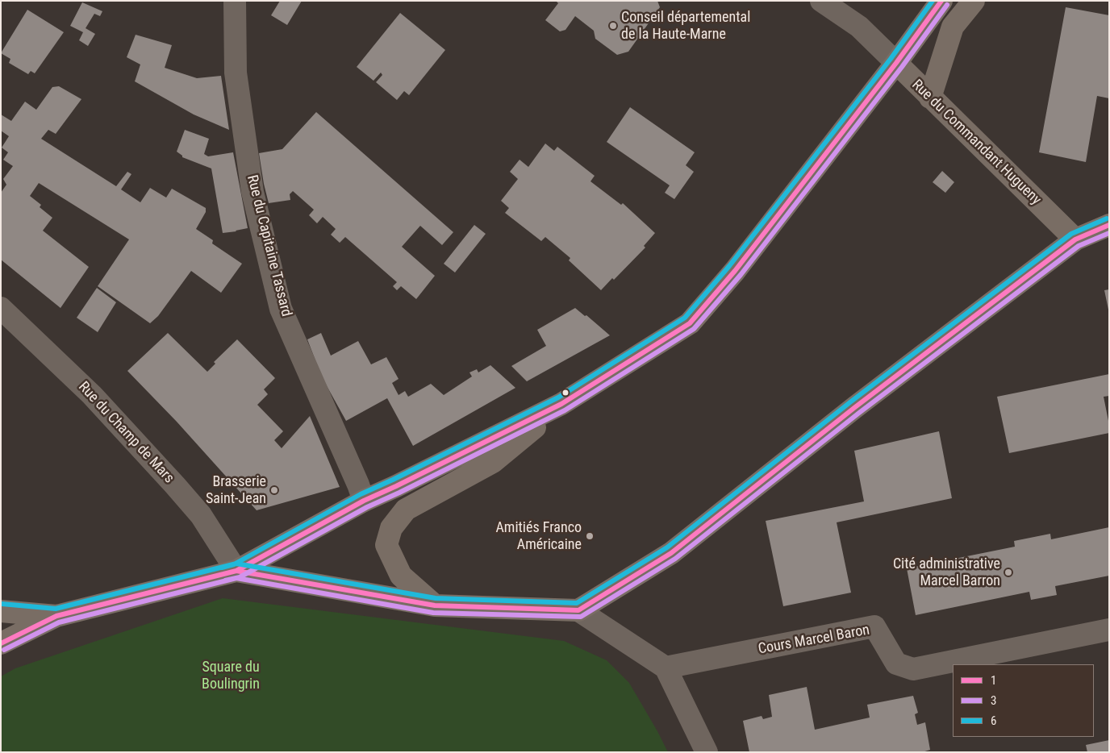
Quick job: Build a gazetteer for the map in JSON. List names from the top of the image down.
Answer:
{
  "streets": {
    "main road": ["Rue du Commandant Hugueny"],
    "street": ["Rue du Capitaine Tassard", "Rue du Champ de Mars", "Cours Marcel Baron"]
  },
  "parks": ["Square du Boulingrin"],
  "places": [
    "Conseil départemental de la Haute-Marne",
    "Brasserie Saint-Jean",
    "Amitiés Franco Américaine",
    "Cité administrative Marcel Barron"
  ],
  "lines": ["transit line 1", "transit line 6", "transit line 3"],
  "legend": ["1", "3", "6"]
}
